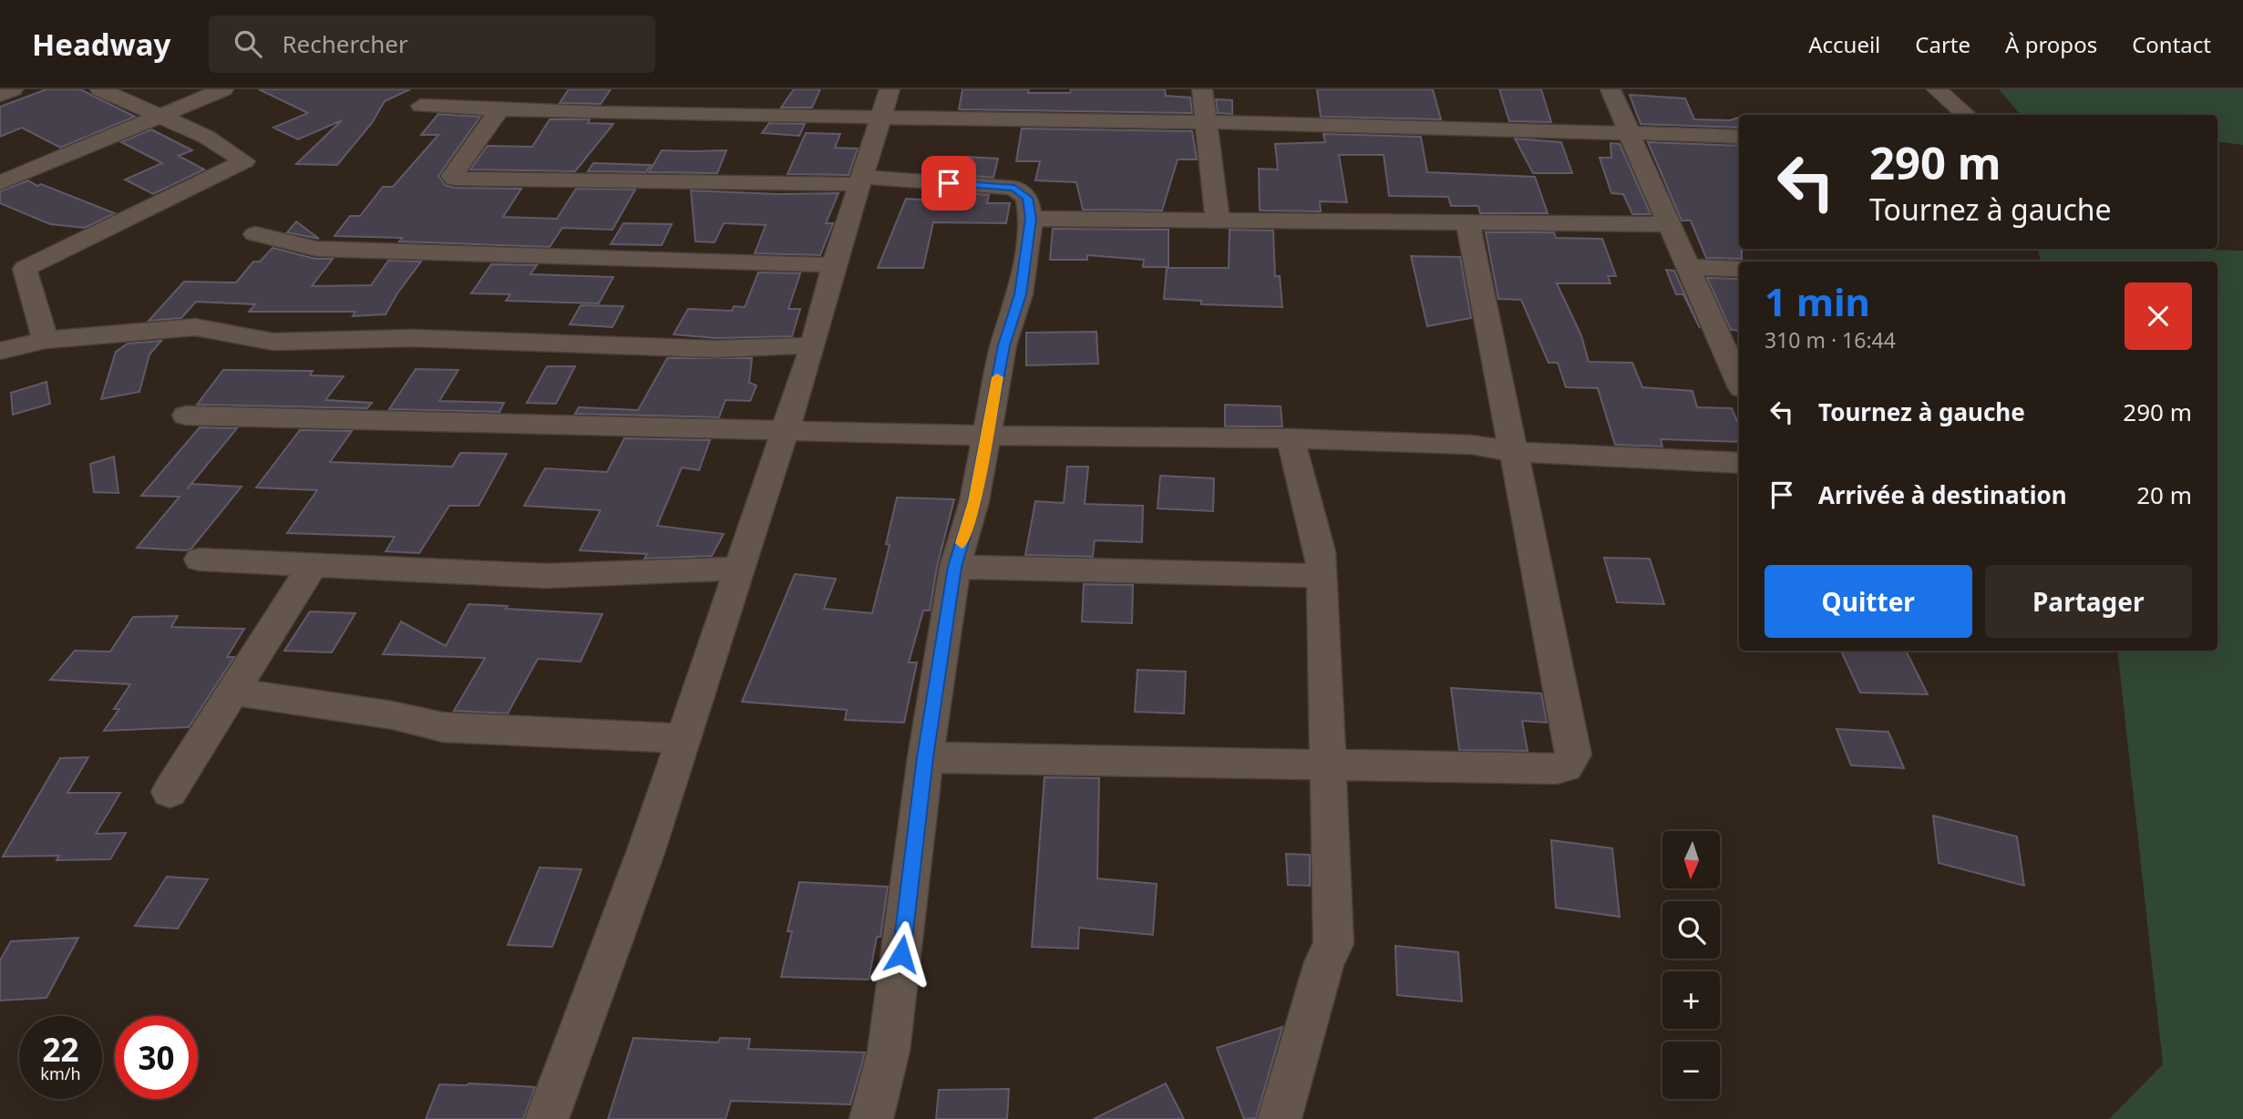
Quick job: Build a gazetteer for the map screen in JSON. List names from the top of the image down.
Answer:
{
  "north": "bottom",
  "page": {
    "header": "Headway",
    "search": "Rechercher",
    "nav": [
      "Accueil",
      "Carte",
      "À propos",
      "Contact"
    ],
    "turn": ["290 m", "Tournez à gauche"],
    "heading": ["1 min", "310 m · 16:44"],
    "list": [
      {
        "name": "Tournez à gauche",
        "value": "290 m"
      },
      {
        "name": "Arrivée à destination",
        "value": "20 m"
      }
    ],
    "buttons": ["Quitter", "Partager"],
    "map_buttons": ["+", "−"],
    "speed": "22 km/h",
    "limit": "30"
  }
}
